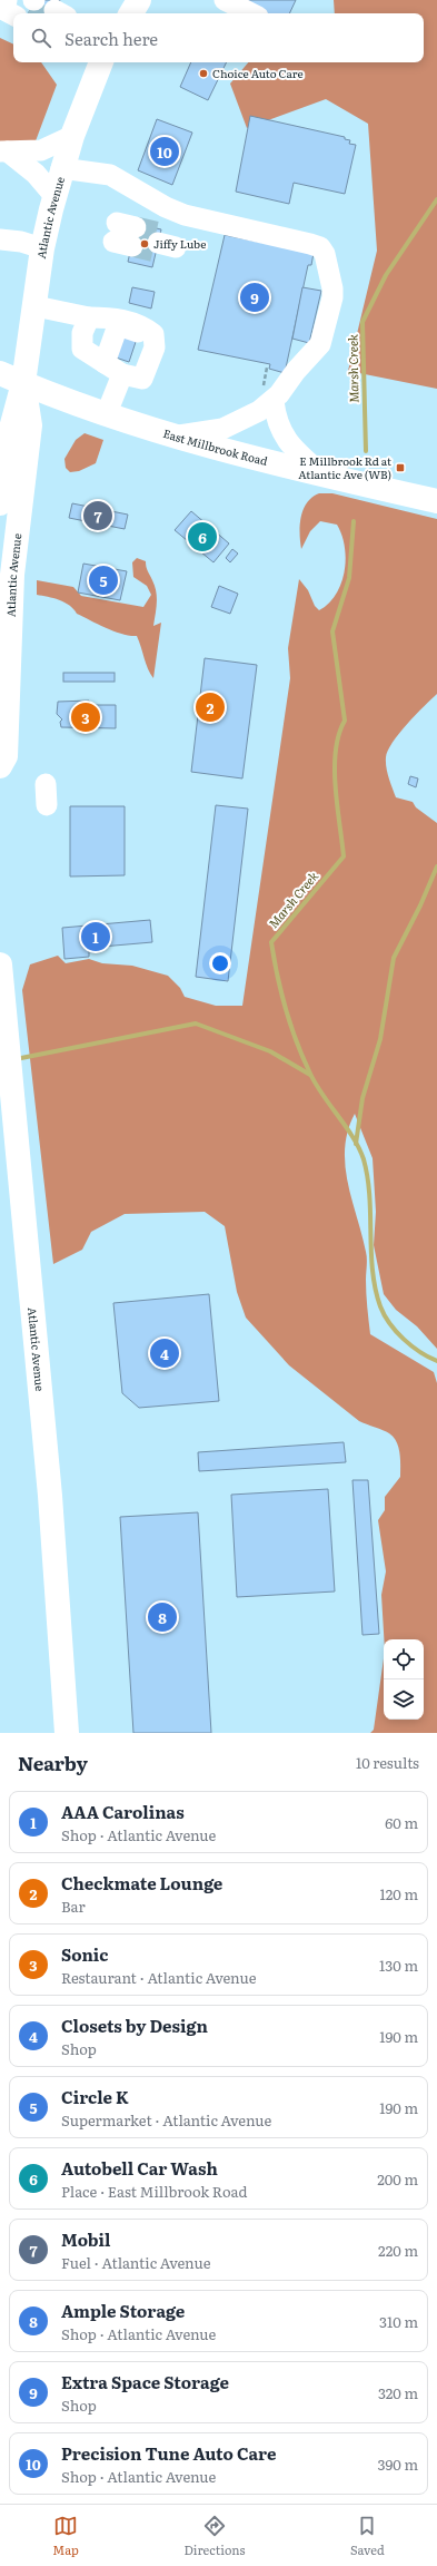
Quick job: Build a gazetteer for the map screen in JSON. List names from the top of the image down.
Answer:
{
  "streets": {
    "main road": ["Atlantic Avenue", "East Millbrook Road"]
  },
  "crossings": [
    ["Atlantic Avenue", "East Millbrook Road"]
  ],
  "water": ["Marsh Creek"],
  "places": {
    "other": ["Choice Auto Care", "Jiffy Lube"],
    "transit": ["E Millbrook Rd at Atlantic Ave (WB)"]
  },
  "page": {
    "search": "Search here",
    "pins": [
      "10",
      "9",
      "7",
      "6",
      "5",
      "2",
      "3",
      "1",
      "4",
      "8"
    ],
    "heading": ["Nearby", "10 results"],
    "list": [
      {
        "mark": "1",
        "name": "AAA Carolinas",
        "note": "Shop · Atlantic Avenue",
        "value": "60 m"
      },
      {
        "mark": "2",
        "name": "Checkmate Lounge",
        "note": "Bar",
        "value": "120 m"
      },
      {
        "mark": "3",
        "name": "Sonic",
        "note": "Restaurant · Atlantic Avenue",
        "value": "130 m"
      },
      {
        "mark": "4",
        "name": "Closets by Design",
        "note": "Shop",
        "value": "190 m"
      },
      {
        "mark": "5",
        "name": "Circle K",
        "note": "Supermarket · Atlantic Avenue",
        "value": "190 m"
      },
      {
        "mark": "6",
        "name": "Autobell Car Wash",
        "note": "Place · East Millbrook Road",
        "value": "200 m"
      },
      {
        "mark": "7",
        "name": "Mobil",
        "note": "Fuel · Atlantic Avenue",
        "value": "220 m"
      },
      {
        "mark": "8",
        "name": "Ample Storage",
        "note": "Shop · Atlantic Avenue",
        "value": "310 m"
      },
      {
        "mark": "9",
        "name": "Extra Space Storage",
        "note": "Shop",
        "value": "320 m"
      },
      {
        "mark": "10",
        "name": "Precision Tune Auto Care",
        "note": "Shop · Atlantic Avenue",
        "value": "390 m"
      }
    ],
    "nav": ["Map", "Directions", "Saved"]
  }
}
